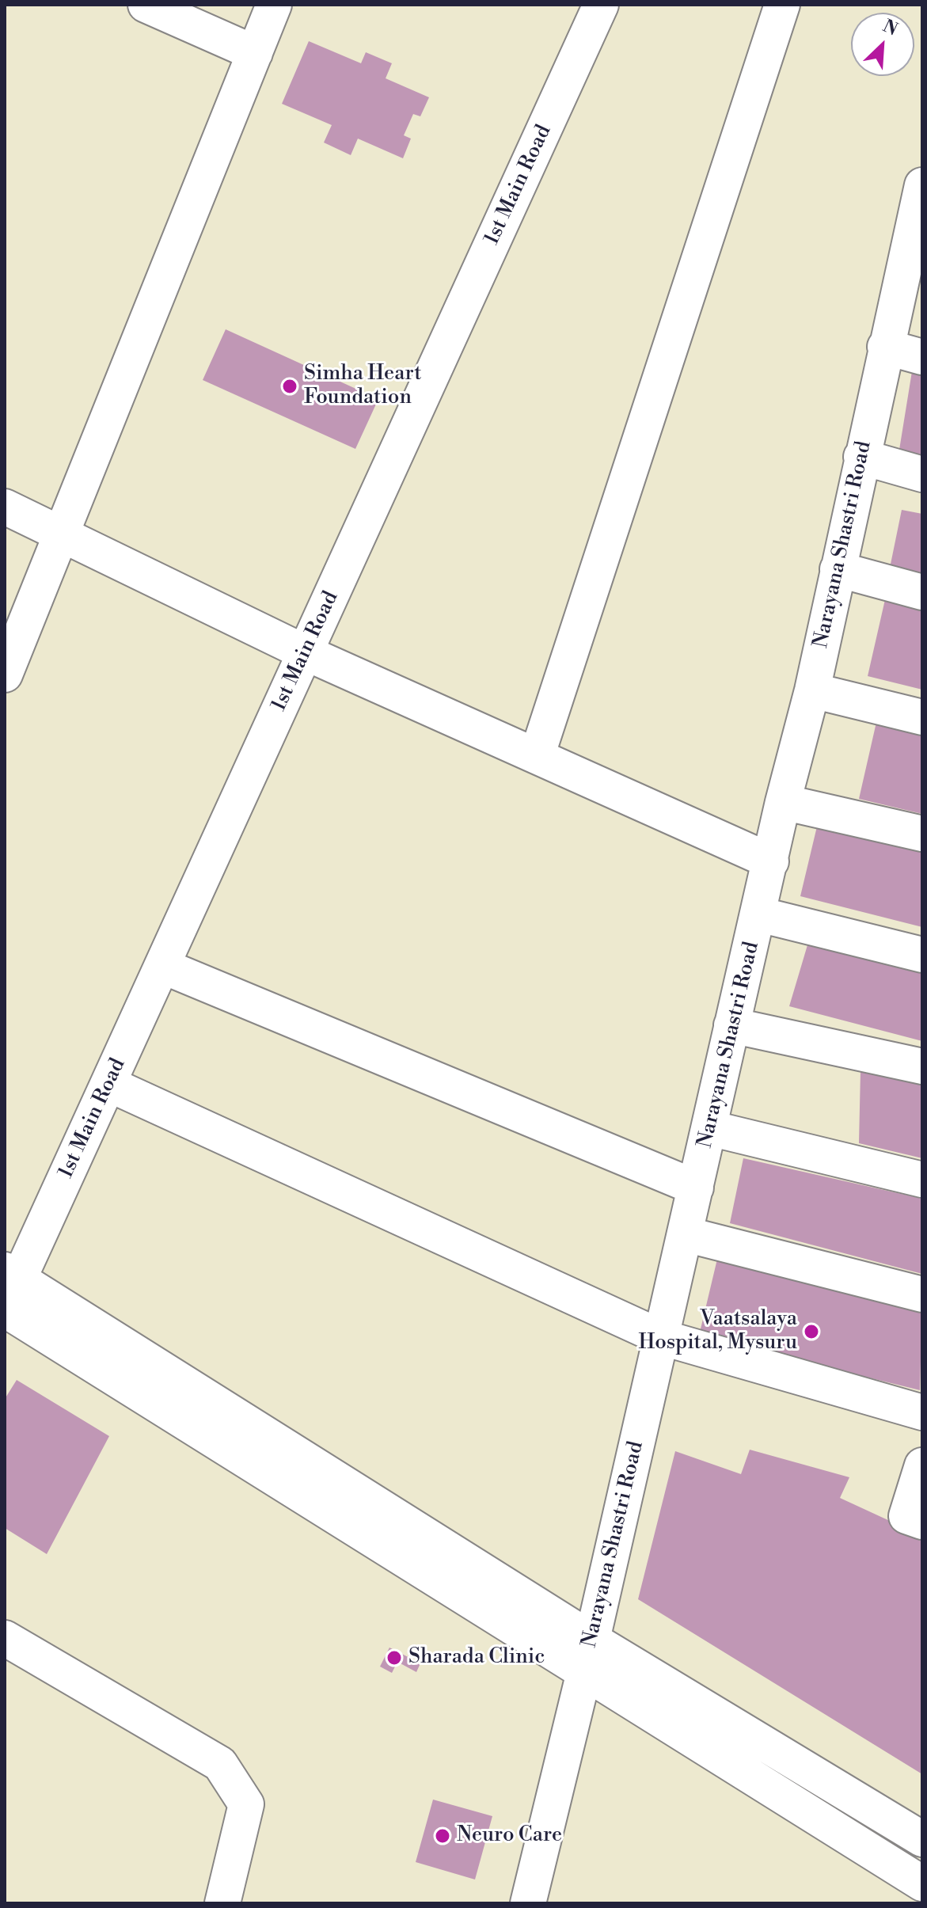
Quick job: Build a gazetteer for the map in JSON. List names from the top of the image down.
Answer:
{
  "streets": {
    "street": ["1st Main Road", "Narayana Shastri Road"]
  },
  "places": [
    "Simha Heart Foundation",
    "Vaatsalaya Hospital, Mysuru",
    "Sharada Clinic",
    "Neuro Care"
  ],
  "north": "top right"
}
